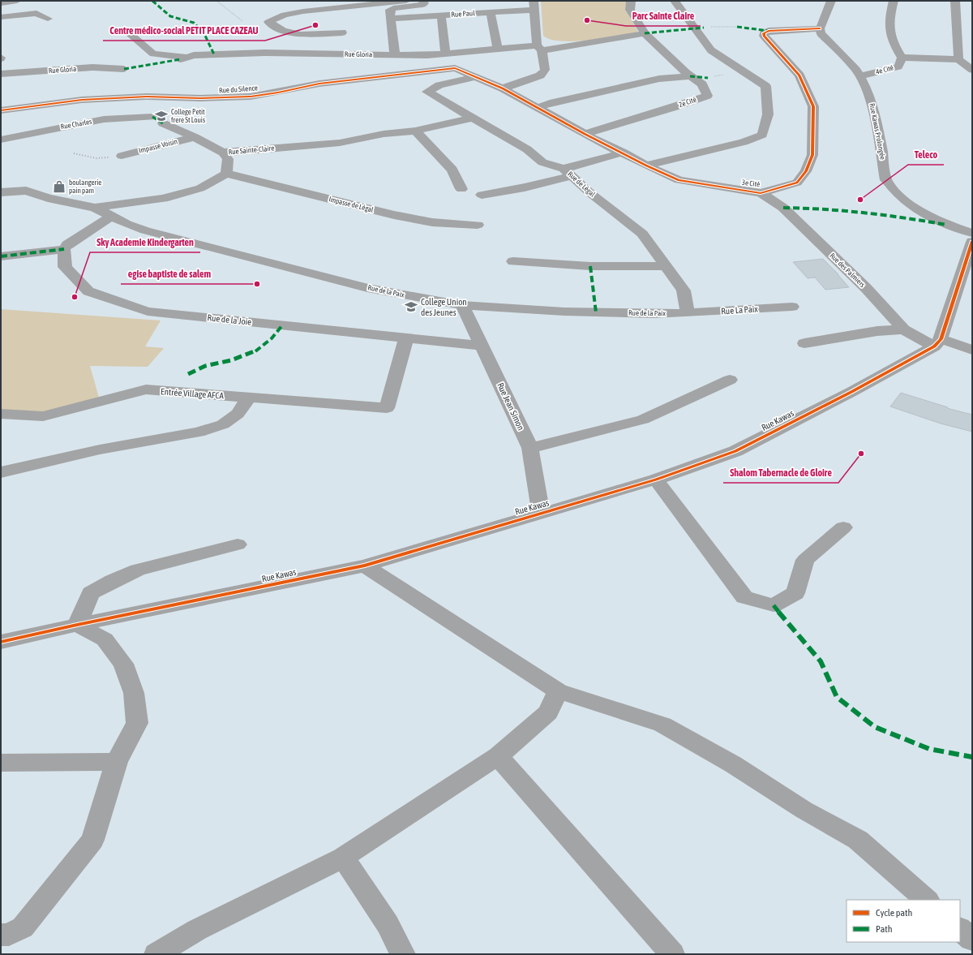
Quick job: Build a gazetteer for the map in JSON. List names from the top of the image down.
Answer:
{
  "streets": {
    "street": [
      "Rue Paul",
      "Rue Gloria",
      "4e Cité",
      "Rue du Silence",
      "2e Cité",
      "Rue Charles",
      "Rue Kawas Prolongée",
      "Impasse Voisin",
      "Rue Sainte-Claire",
      "3e Cité",
      "Rue de Légal",
      "Impasse de Légal",
      "Rue des Palmiers",
      "Rue de la Paix",
      "Rue La Paix",
      "Rue de la Joie",
      "Entrée Village AFCA",
      "Rue Jean Simon",
      "Rue Kawas"
    ]
  },
  "crossings": [
    ["Rue Gloria", "2e Cité"],
    ["4e Cité", "Rue Kawas Prolongée"],
    ["Rue du Silence", "3e Cité"],
    ["Rue du Silence", "Rue de Légal"],
    ["2e Cité", "3e Cité"],
    ["Rue Kawas Prolongée", "3e Cité"],
    ["Rue Sainte-Claire", "Rue de Légal"],
    ["Rue Sainte-Claire", "Impasse de Légal"],
    ["3e Cité", "Rue des Palmiers"],
    ["Rue de Légal", "Rue de la Paix"],
    ["Rue de Légal", "Rue La Paix"],
    ["Rue des Palmiers", "Rue Kawas"],
    ["Rue de la Paix", "Rue La Paix"],
    ["Rue de la Paix", "Rue Jean Simon"],
    ["Rue de la Joie", "Entrée Village AFCA"],
    ["Rue de la Joie", "Rue Jean Simon"],
    ["Rue Jean Simon", "Rue Kawas"]
  ],
  "places": {
    "other": [
      "Parc Sainte Claire",
      "Centre médico-social PETIT PLACE CAZEAU",
      "Teleco",
      "egise baptiste de salem",
      "Sky Academie Kindergarten",
      "Shalom Tabernacle de Gloire"
    ],
    "school or university": ["College Petit frere St Louis", "College Union des Jeunes"],
    "shop": ["boulangerie pain pam"]
  },
  "legend": ["Cycle path", "Path"]
}
